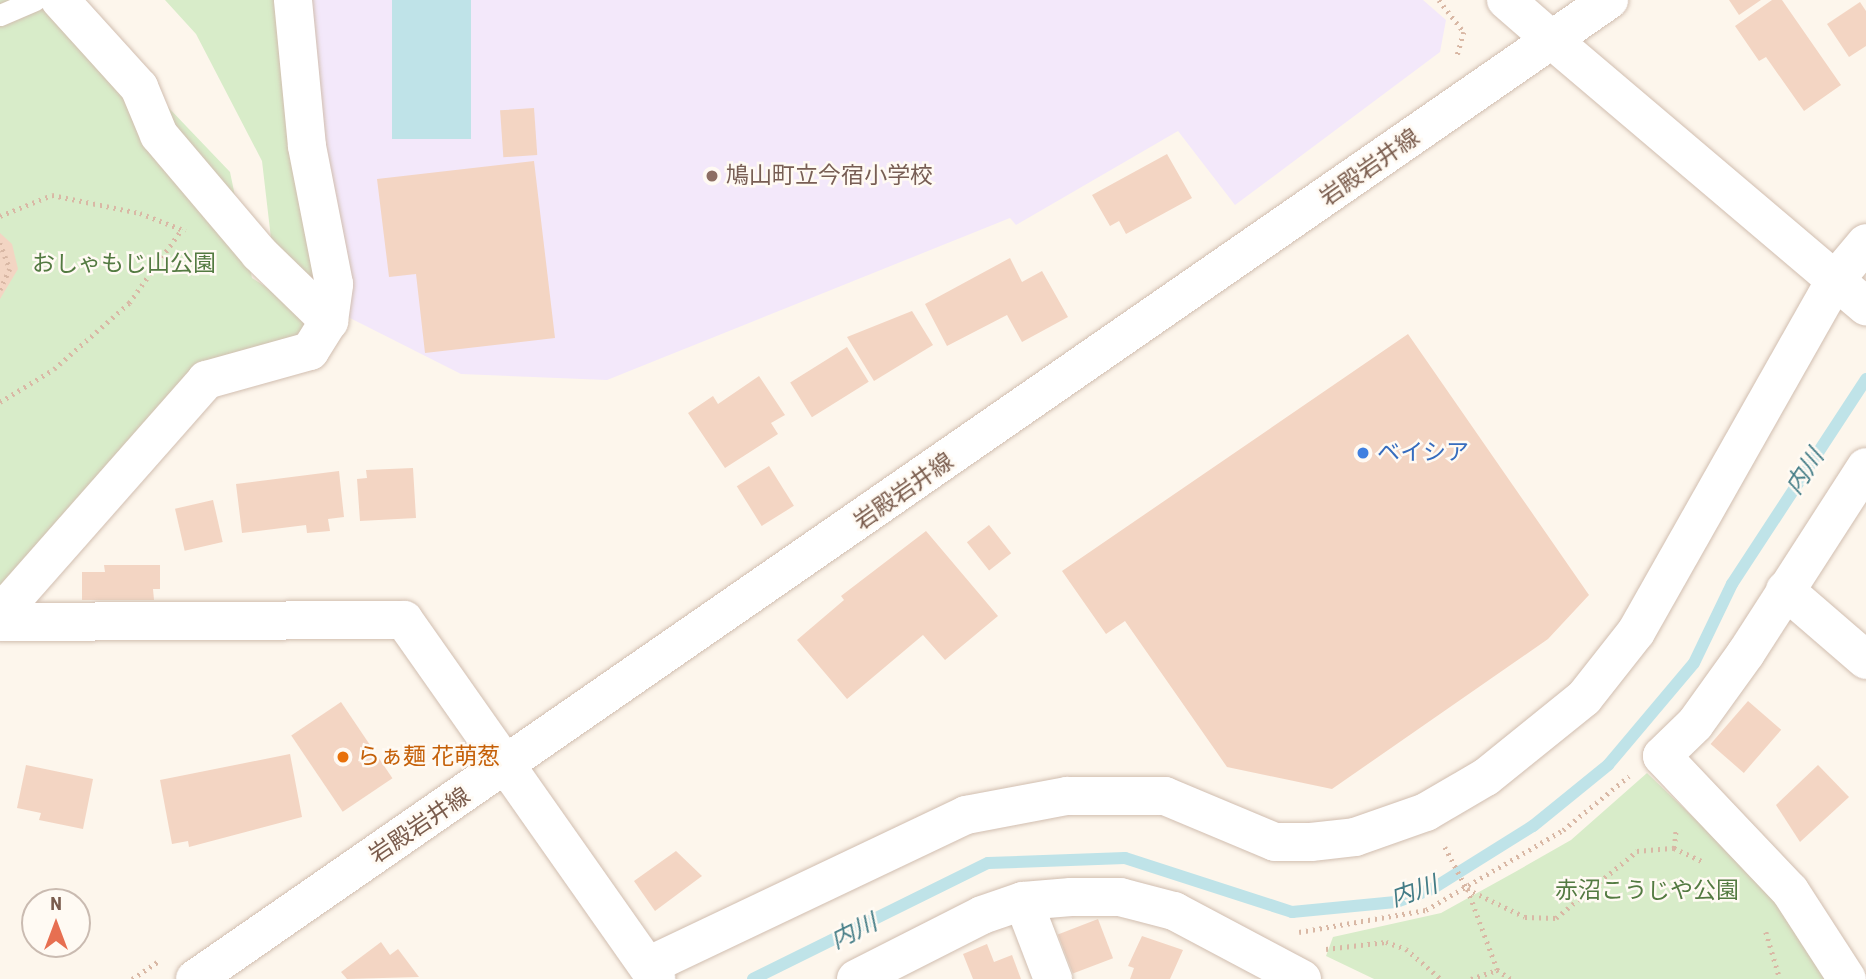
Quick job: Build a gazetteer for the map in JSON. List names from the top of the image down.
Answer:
{
  "streets": {
    "street": ["岩殿岩井線"]
  },
  "water": ["内川"],
  "parks": ["おしゃもじ山公園", "赤沼こうじや公園"],
  "places": ["鳩山町立今宿小学校", "ベイシア", "らぁ麺 花萌葱"],
  "north": "top"
}
